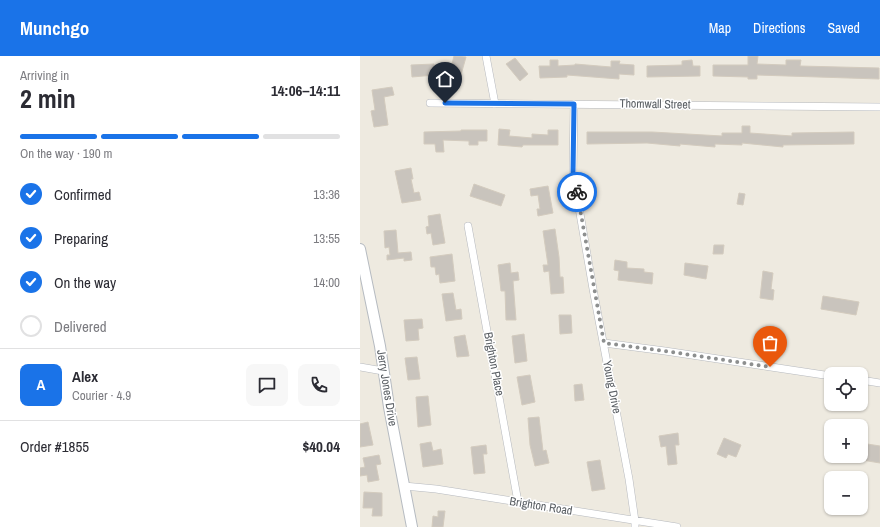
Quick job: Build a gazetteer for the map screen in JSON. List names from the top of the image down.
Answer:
{
  "streets": {
    "main road": ["Jerry Jones Drive"],
    "street": [
      "Thomwall Street",
      "Brighton Place",
      "Young Drive",
      "Brighton Road"
    ]
  },
  "crossings": [
    ["Thomwall Street", "Young Drive"],
    ["Brighton Place", "Brighton Road"],
    ["Young Drive", "Brighton Road"],
    ["Jerry Jones Drive", "Brighton Road"]
  ],
  "page": {
    "header": "Munchgo",
    "nav": ["Map", "Directions", "Saved"],
    "heading": ["2 min", "Arriving in", "14:06–14:11"],
    "panel": [
      "Alex",
      "Courier · 4.9",
      "Order #1855",
      "$40.04"
    ],
    "bar": "On the way · 190 m",
    "list": [
      ["Confirmed", "13:36"],
      ["Preparing", "13:55"],
      ["On the way", "14:00"],
      "Delivered"
    ],
    "round": "A",
    "map_buttons": ["+", "−"]
  }
}
